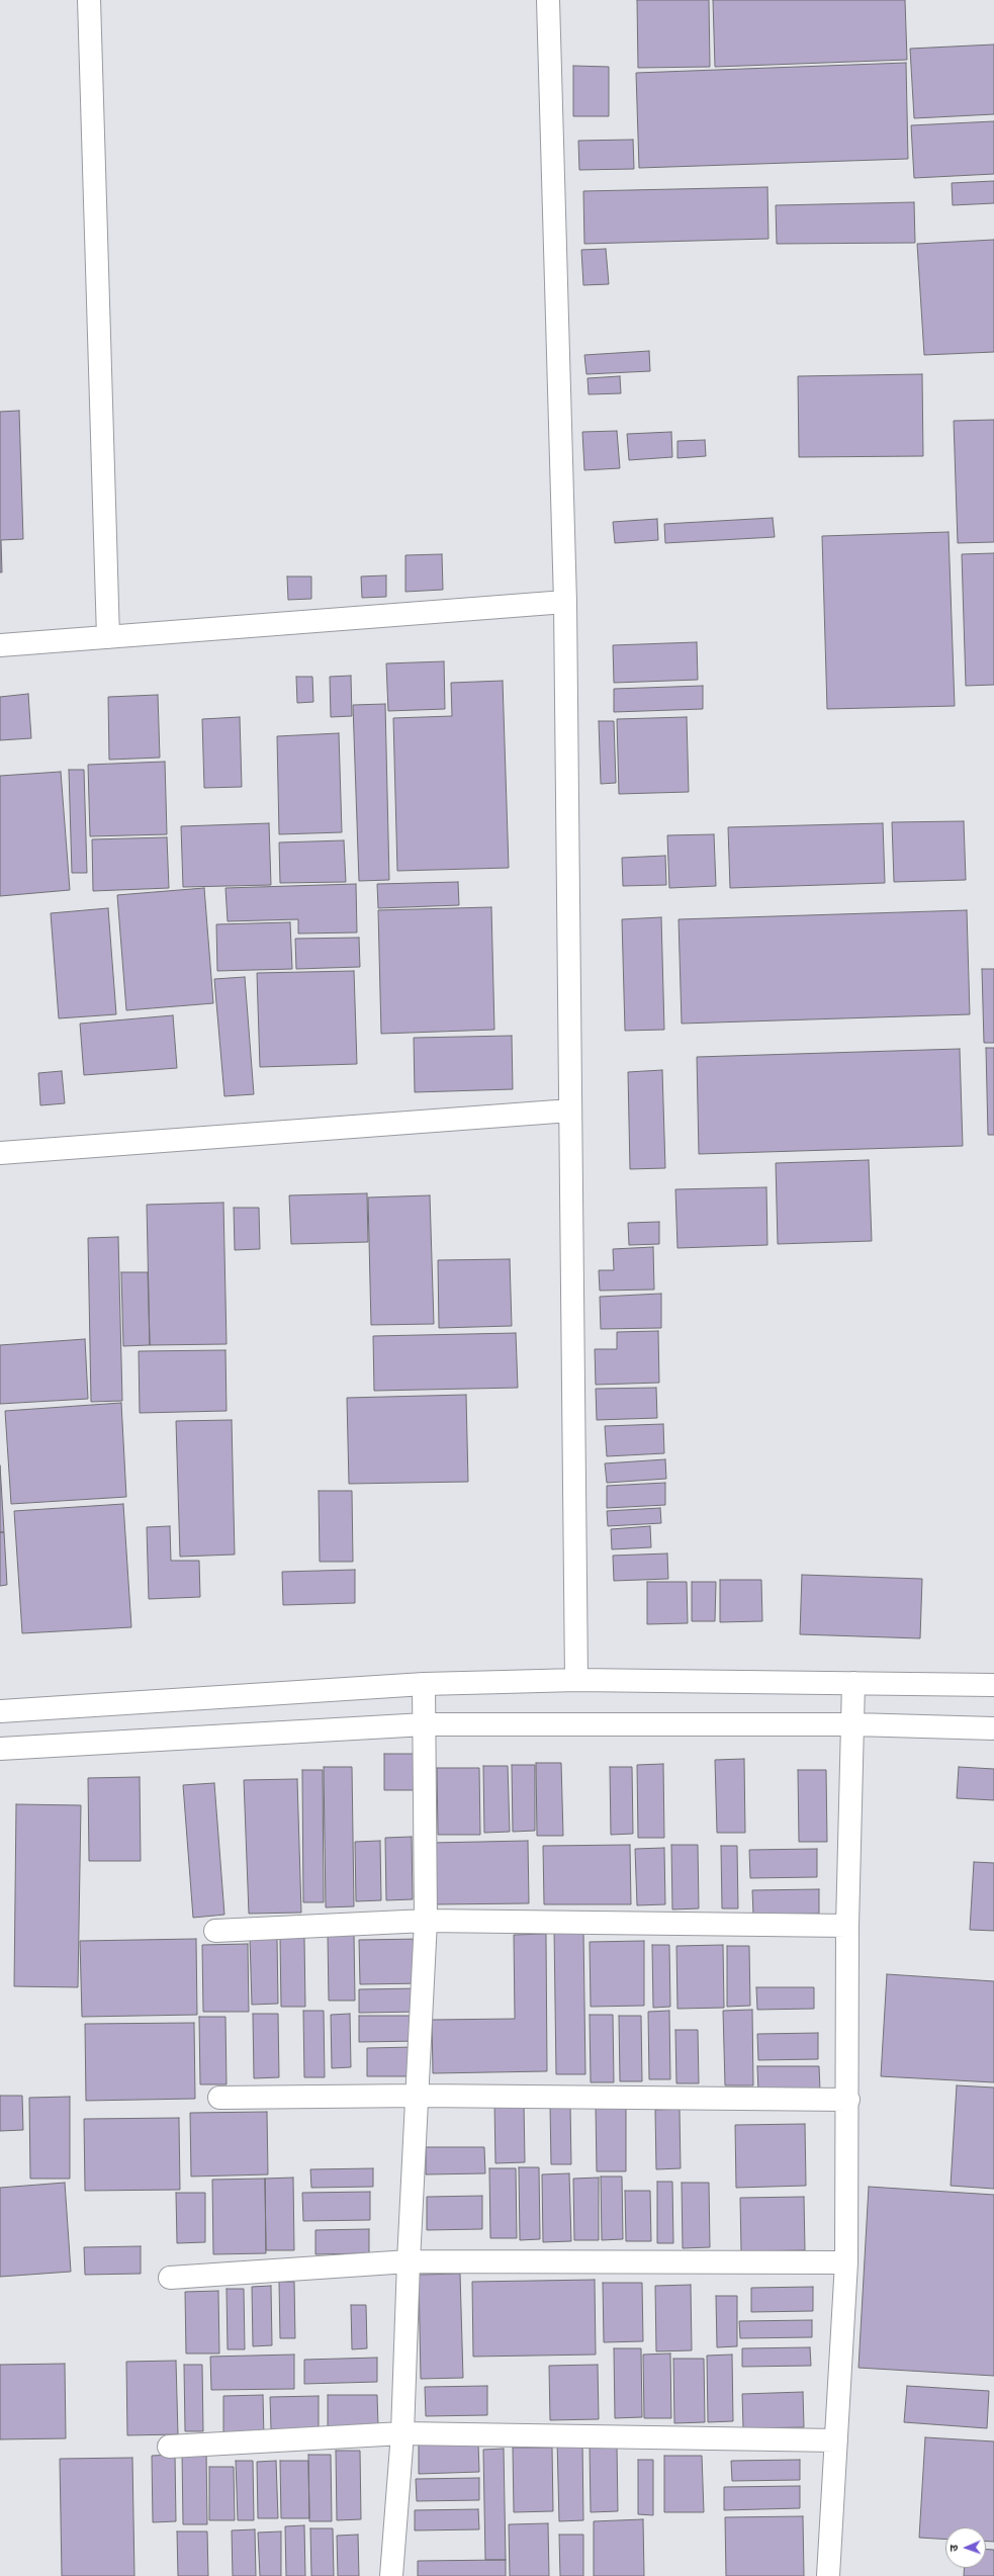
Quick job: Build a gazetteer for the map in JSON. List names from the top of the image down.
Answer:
{
  "north": "left"
}
